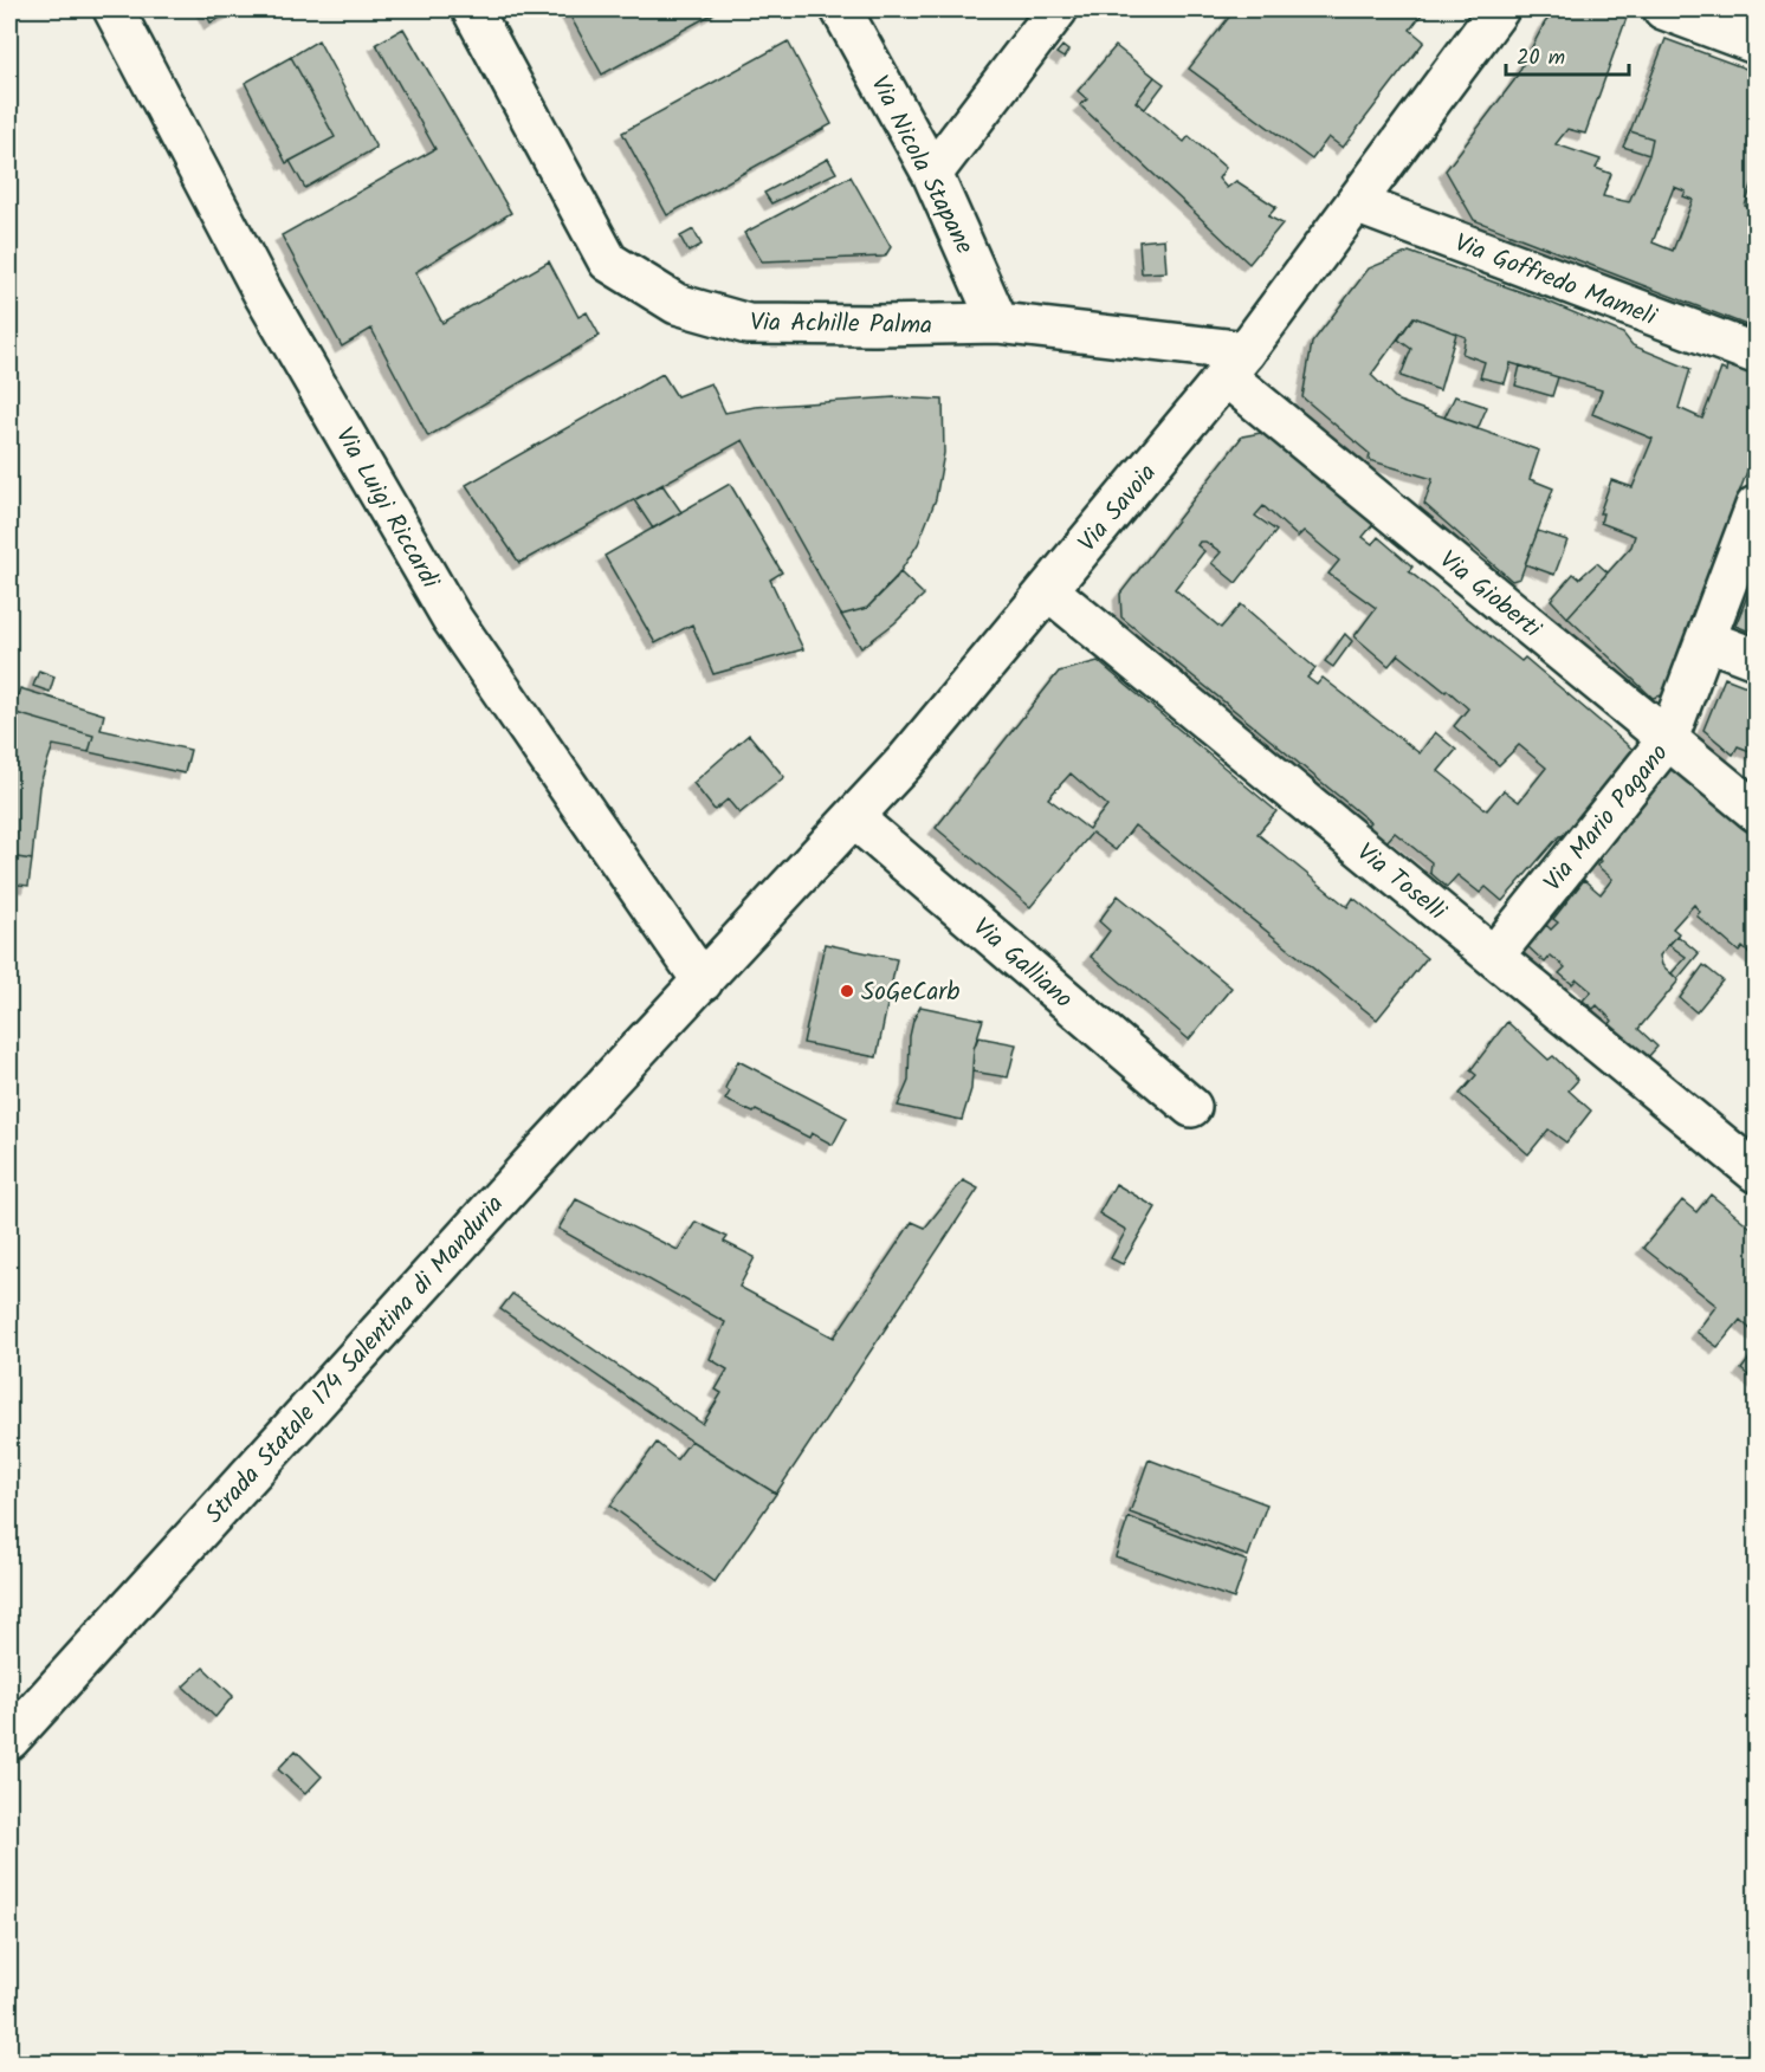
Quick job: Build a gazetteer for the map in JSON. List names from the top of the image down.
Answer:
{
  "streets": {
    "street": [
      "Via Nicola Stapane",
      "Via Goffredo Mameli",
      "Via Achille Palma",
      "Via Luigi Riccardi",
      "Via Savoia",
      "Via Gioberti",
      "Via Mario Pagano",
      "Via Toselli",
      "Via Galliano",
      "Strada Statale 174 Salentina di Manduria"
    ]
  },
  "crossings": [
    ["Via Nicola Stapane", "Via Achille Palma"],
    ["Via Goffredo Mameli", "Via Savoia"],
    ["Via Achille Palma", "Via Savoia"],
    ["Via Achille Palma", "Via Gioberti"],
    ["Via Luigi Riccardi", "Via Savoia"],
    ["Via Luigi Riccardi", "Strada Statale 174 Salentina di Manduria"],
    ["Via Savoia", "Via Gioberti"],
    ["Via Savoia", "Via Toselli"],
    ["Via Savoia", "Via Galliano"],
    ["Via Savoia", "Strada Statale 174 Salentina di Manduria"],
    ["Via Gioberti", "Via Mario Pagano"],
    ["Via Mario Pagano", "Via Toselli"]
  ],
  "places": ["SoGeCarb"],
  "scale_bar": "20 m"
}
